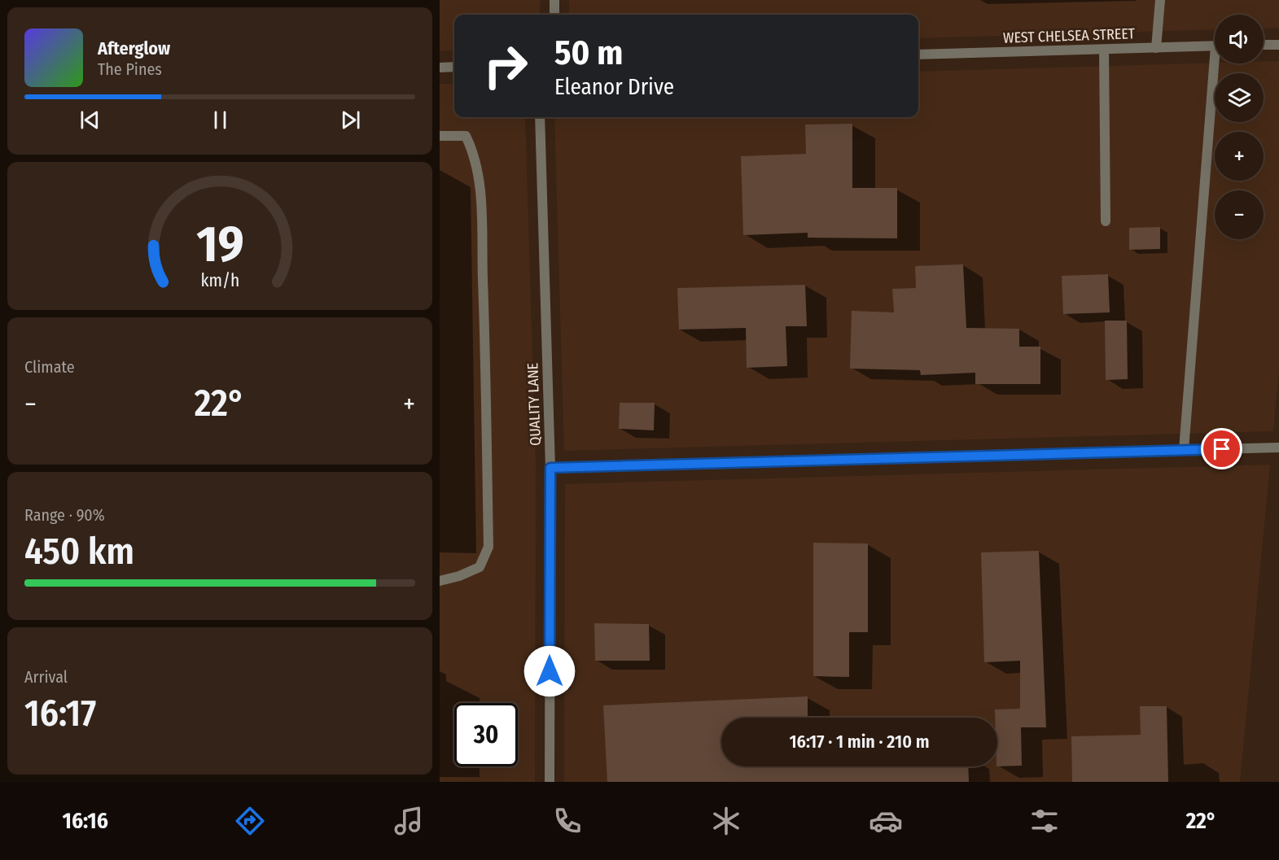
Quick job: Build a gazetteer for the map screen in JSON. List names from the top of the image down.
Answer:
{
  "streets": {
    "street": ["WEST CHELSEA STREET", "QUALITY LANE"]
  },
  "page": {
    "map_buttons": ["+", "−"],
    "turn": ["50 m", "Eleanor Drive"],
    "song": ["Afterglow", "The Pines"],
    "tile": [
      "Climate",
      ["Range · 90%", "450 km"],
      ["Arrival", "16:17"]
    ],
    "heat": ["−", "22°", "+"],
    "limit": "30",
    "trip": "16:17 · 1 min · 210 m",
    "tabs": ["16:16", "22°"],
    "gauge": ["19", "km/h"]
  }
}
